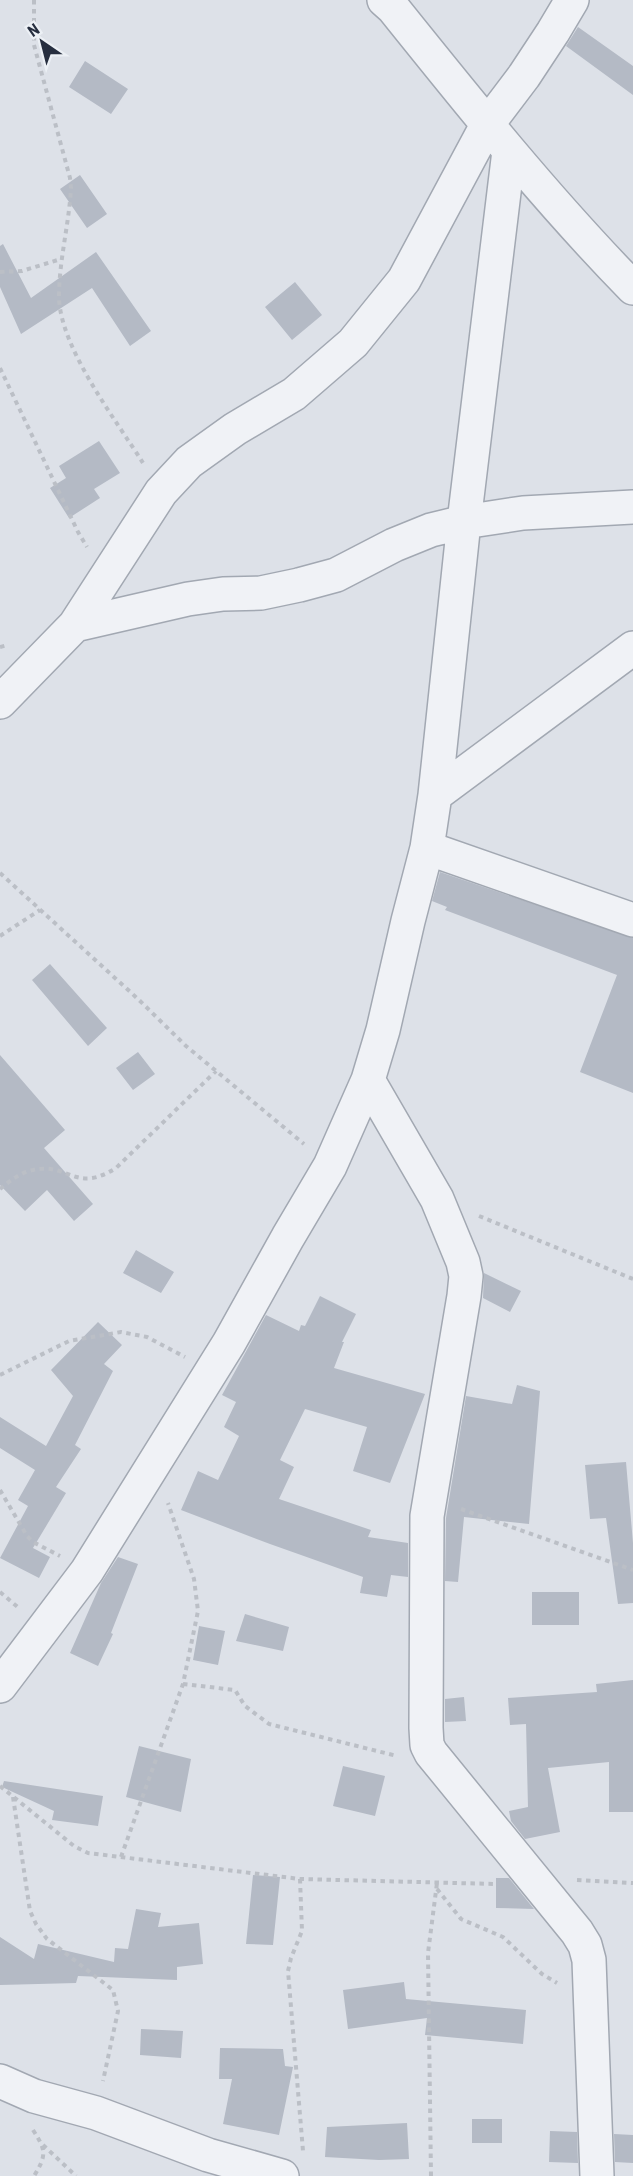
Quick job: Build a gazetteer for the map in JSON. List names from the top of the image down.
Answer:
{
  "north": "top left"
}
